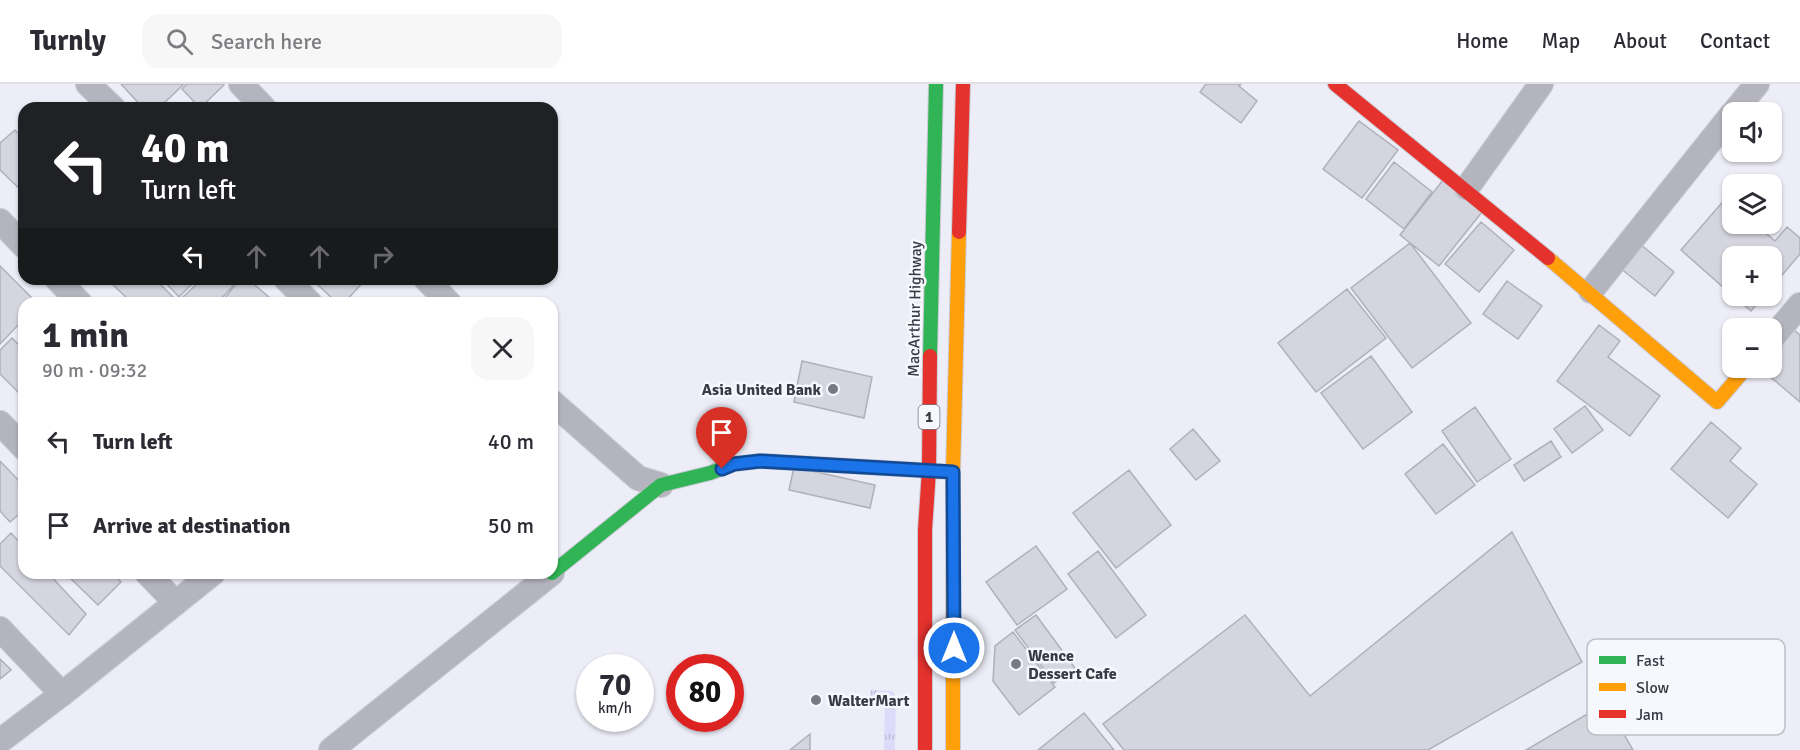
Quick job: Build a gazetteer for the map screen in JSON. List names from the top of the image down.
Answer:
{
  "streets": {
    "main road": ["MacArthur Highway", "1"]
  },
  "places": ["Asia United Bank", "Wence Dessert Cafe", "WalterMart"],
  "legend": ["Fast", "Slow", "Jam"],
  "page": {
    "header": "Turnly",
    "search": "Search here",
    "nav": [
      "Home",
      "Map",
      "About",
      "Contact"
    ],
    "map_buttons": ["+", "−"],
    "turn": ["40 m", "Turn left"],
    "heading": ["1 min", "90 m · 09:32"],
    "list": [
      {
        "name": "Turn left",
        "value": "40 m"
      },
      {
        "name": "Arrive at destination",
        "value": "50 m"
      }
    ],
    "speed": "70 km/h",
    "limit": "80"
  }
}
